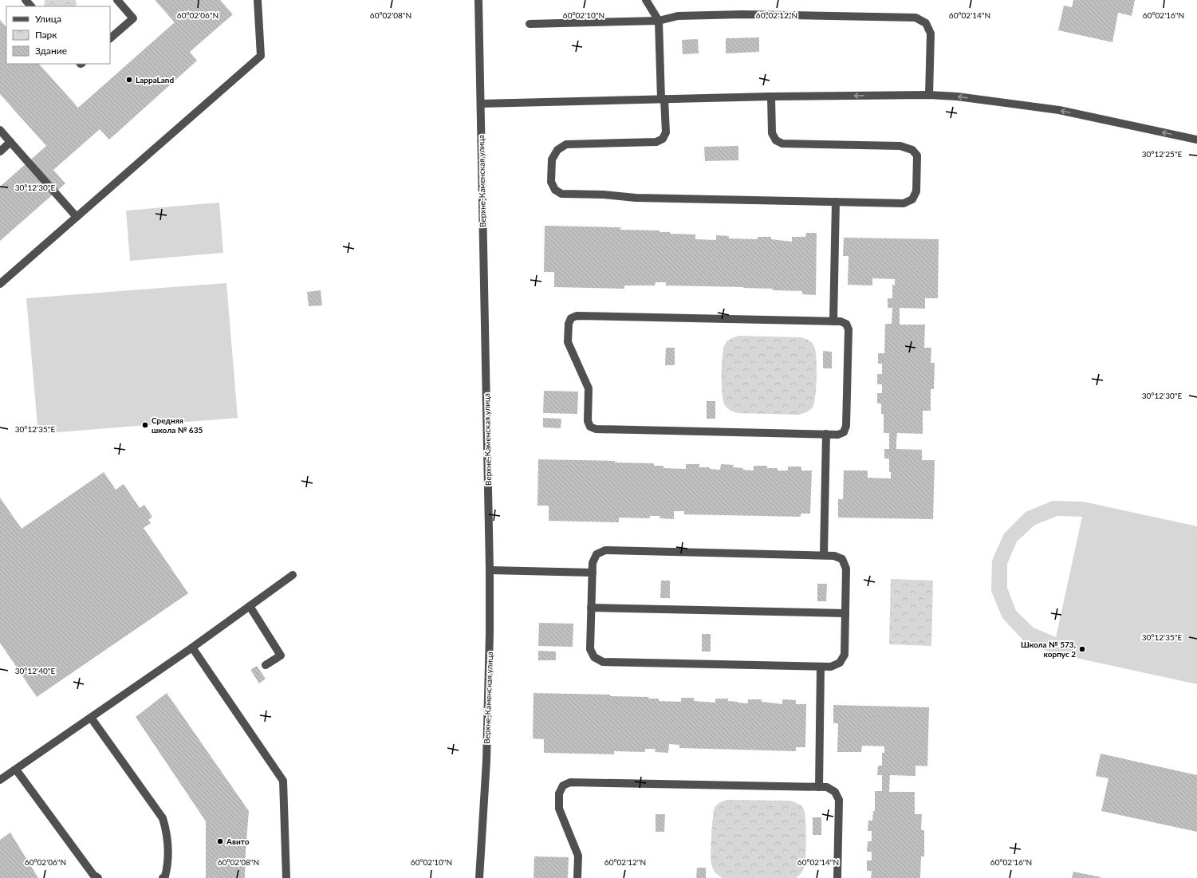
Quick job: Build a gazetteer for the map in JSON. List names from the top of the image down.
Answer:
{
  "streets": {
    "street": ["Верхне-Каменская улица"]
  },
  "places": [
    "LappaLand",
    "Средняя школа № 635",
    "Школа № 573, корпус 2",
    "Авито"
  ],
  "legend": ["Улица", "Парк", "Здание"],
  "coordinates": [
    "60°02'06\"N",
    "60°02'08\"N",
    "60°02'10\"N",
    "60°02'12\"N",
    "60°02'14\"N",
    "60°02'16\"N",
    "30°12'25\"E",
    "30°12'30\"E",
    "30°12'35\"E",
    "30°12'40\"E"
  ]
}
